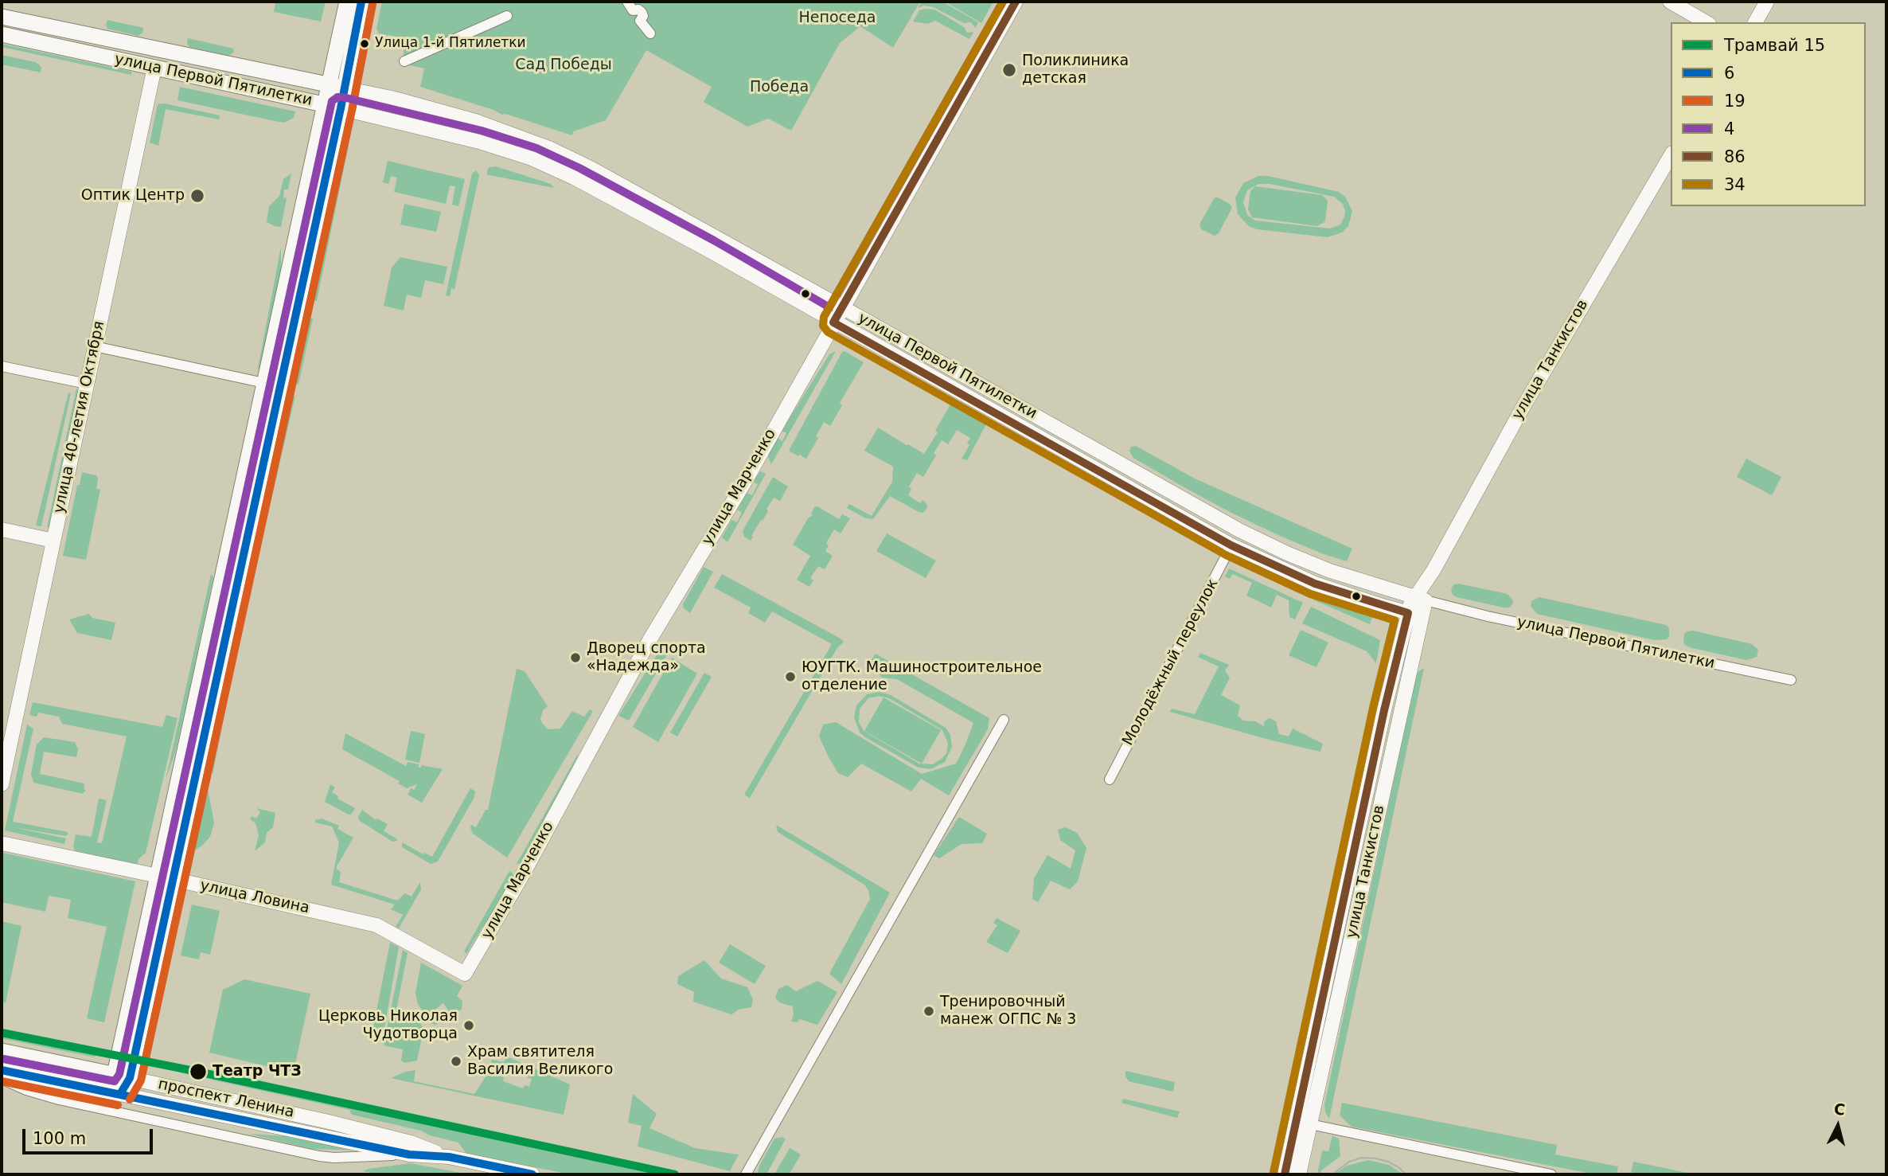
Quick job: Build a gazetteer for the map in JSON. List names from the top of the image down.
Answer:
{
  "streets": {
    "main road": [
      "улица Первой Пятилетки",
      "улица Танкистов",
      "улица 40-летия Октября",
      "улица Марченко",
      "улица Ловина",
      "проспект Ленина"
    ],
    "street": ["Молодёжный переулок"]
  },
  "crossings": [
    ["улица Первой Пятилетки", "улица Танкистов"],
    ["улица Первой Пятилетки", "улица 40-летия Октября"],
    ["улица Первой Пятилетки", "улица Марченко"],
    ["улица Первой Пятилетки", "Молодёжный переулок"],
    ["улица Марченко", "улица Ловина"]
  ],
  "parks": ["Непоседа", "Сад Победы", "Победа"],
  "places": [
    "Улица 1-й Пятилетки",
    "Поликлиника детская",
    "Оптик Центр",
    "Дворец спорта «Надежда»",
    "ЮУГТК. Машиностроительное отделение",
    "Тренировочный манеж ОГПС № 3",
    "Церковь Николая Чудотворца",
    "Храм святителя Василия Великого",
    "Театр ЧТЗ"
  ],
  "lines": [
    "transit line 6",
    "transit line 4",
    "transit line 86",
    "transit line 34",
    "transit line 19",
    "tram line 15"
  ],
  "legend": [
    "Трамвай 15",
    "6",
    "19",
    "4",
    "86",
    "34"
  ],
  "scale_bar": "100 m",
  "north": "top"
}
